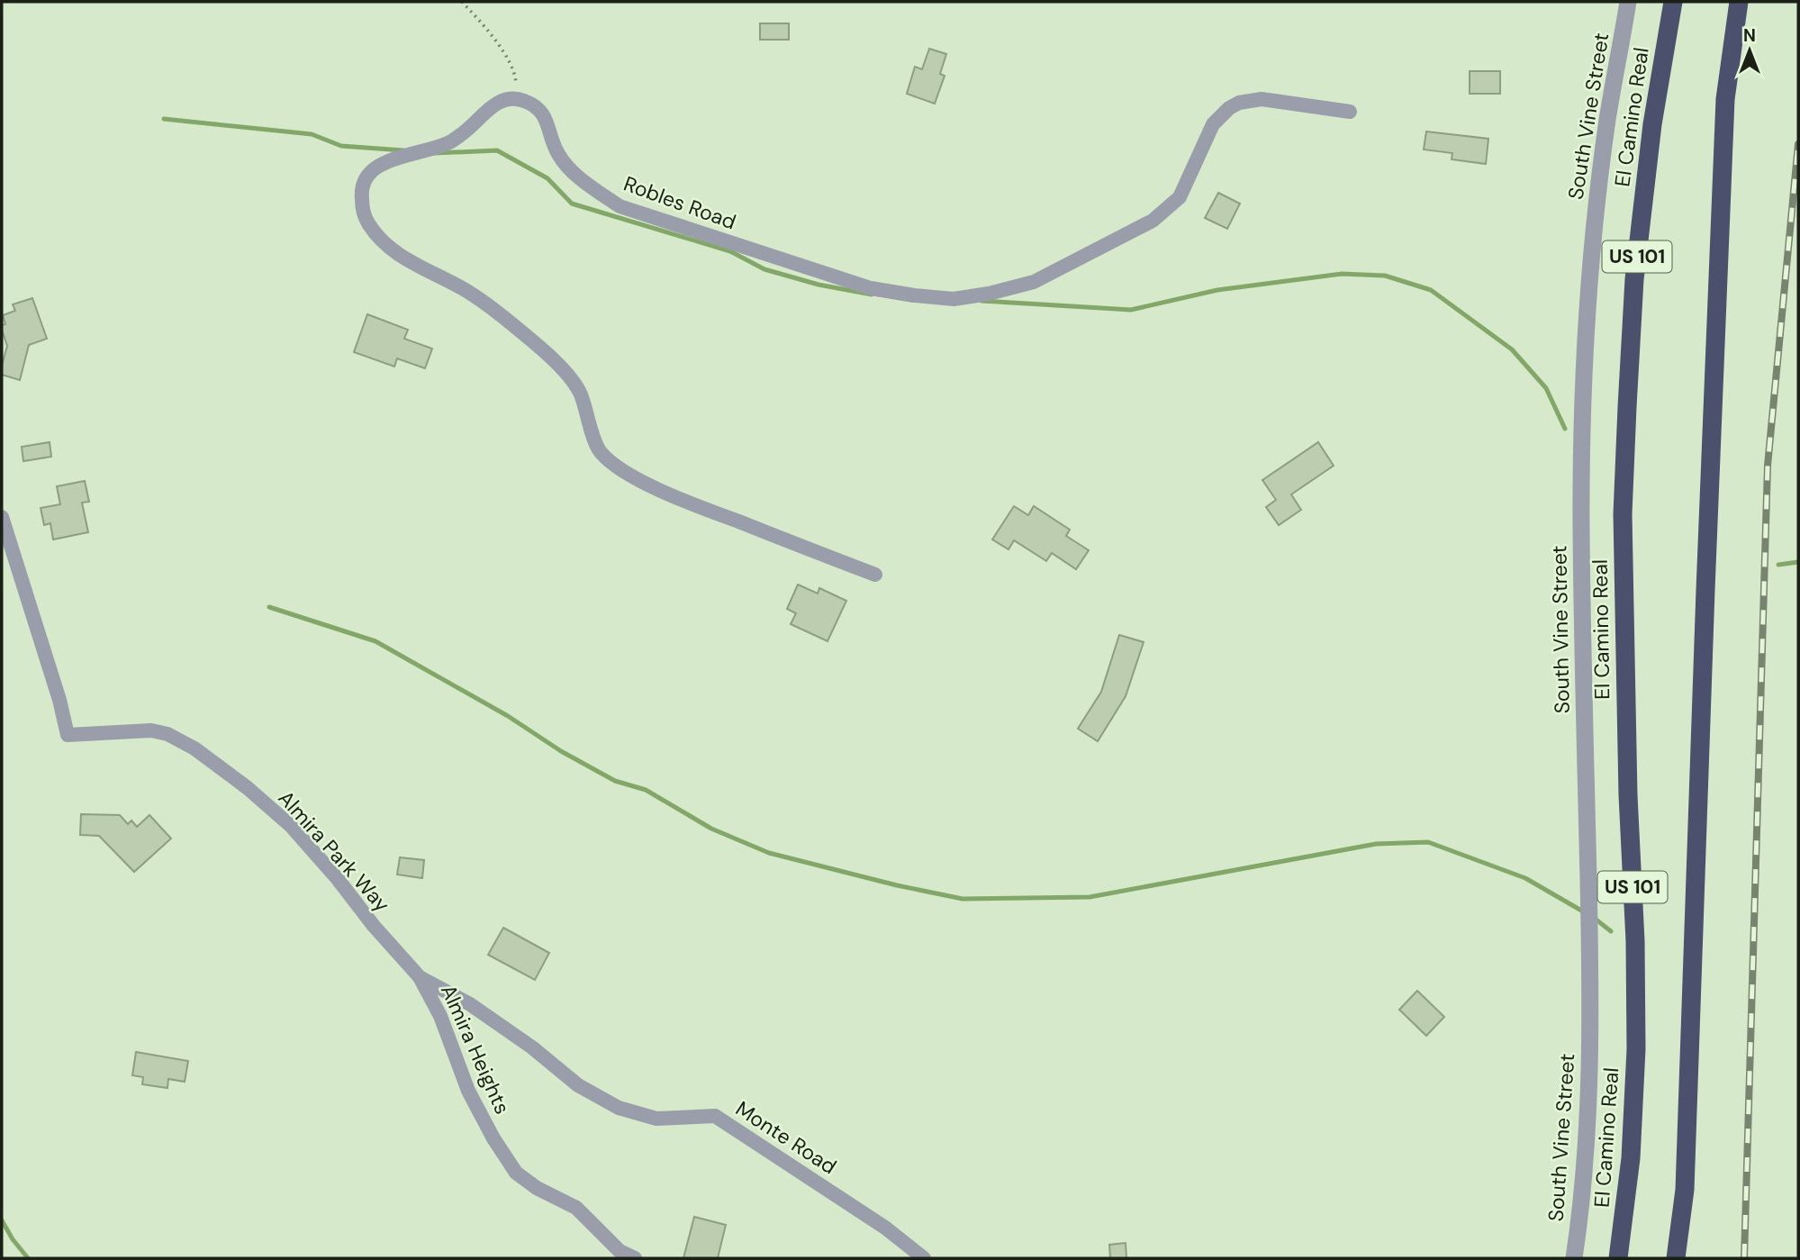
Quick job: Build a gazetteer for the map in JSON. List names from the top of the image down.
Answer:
{
  "streets": {
    "highway": ["El Camino Real", "US 101"],
    "street": [
      "South Vine Street",
      "Robles Road",
      "Almira Park Way",
      "Almira Heights",
      "Monte Road"
    ]
  },
  "crossings": [
    ["Almira Park Way", "Almira Heights"],
    ["Almira Park Way", "Monte Road"],
    ["Almira Heights", "Monte Road"]
  ],
  "north": "top"
}
